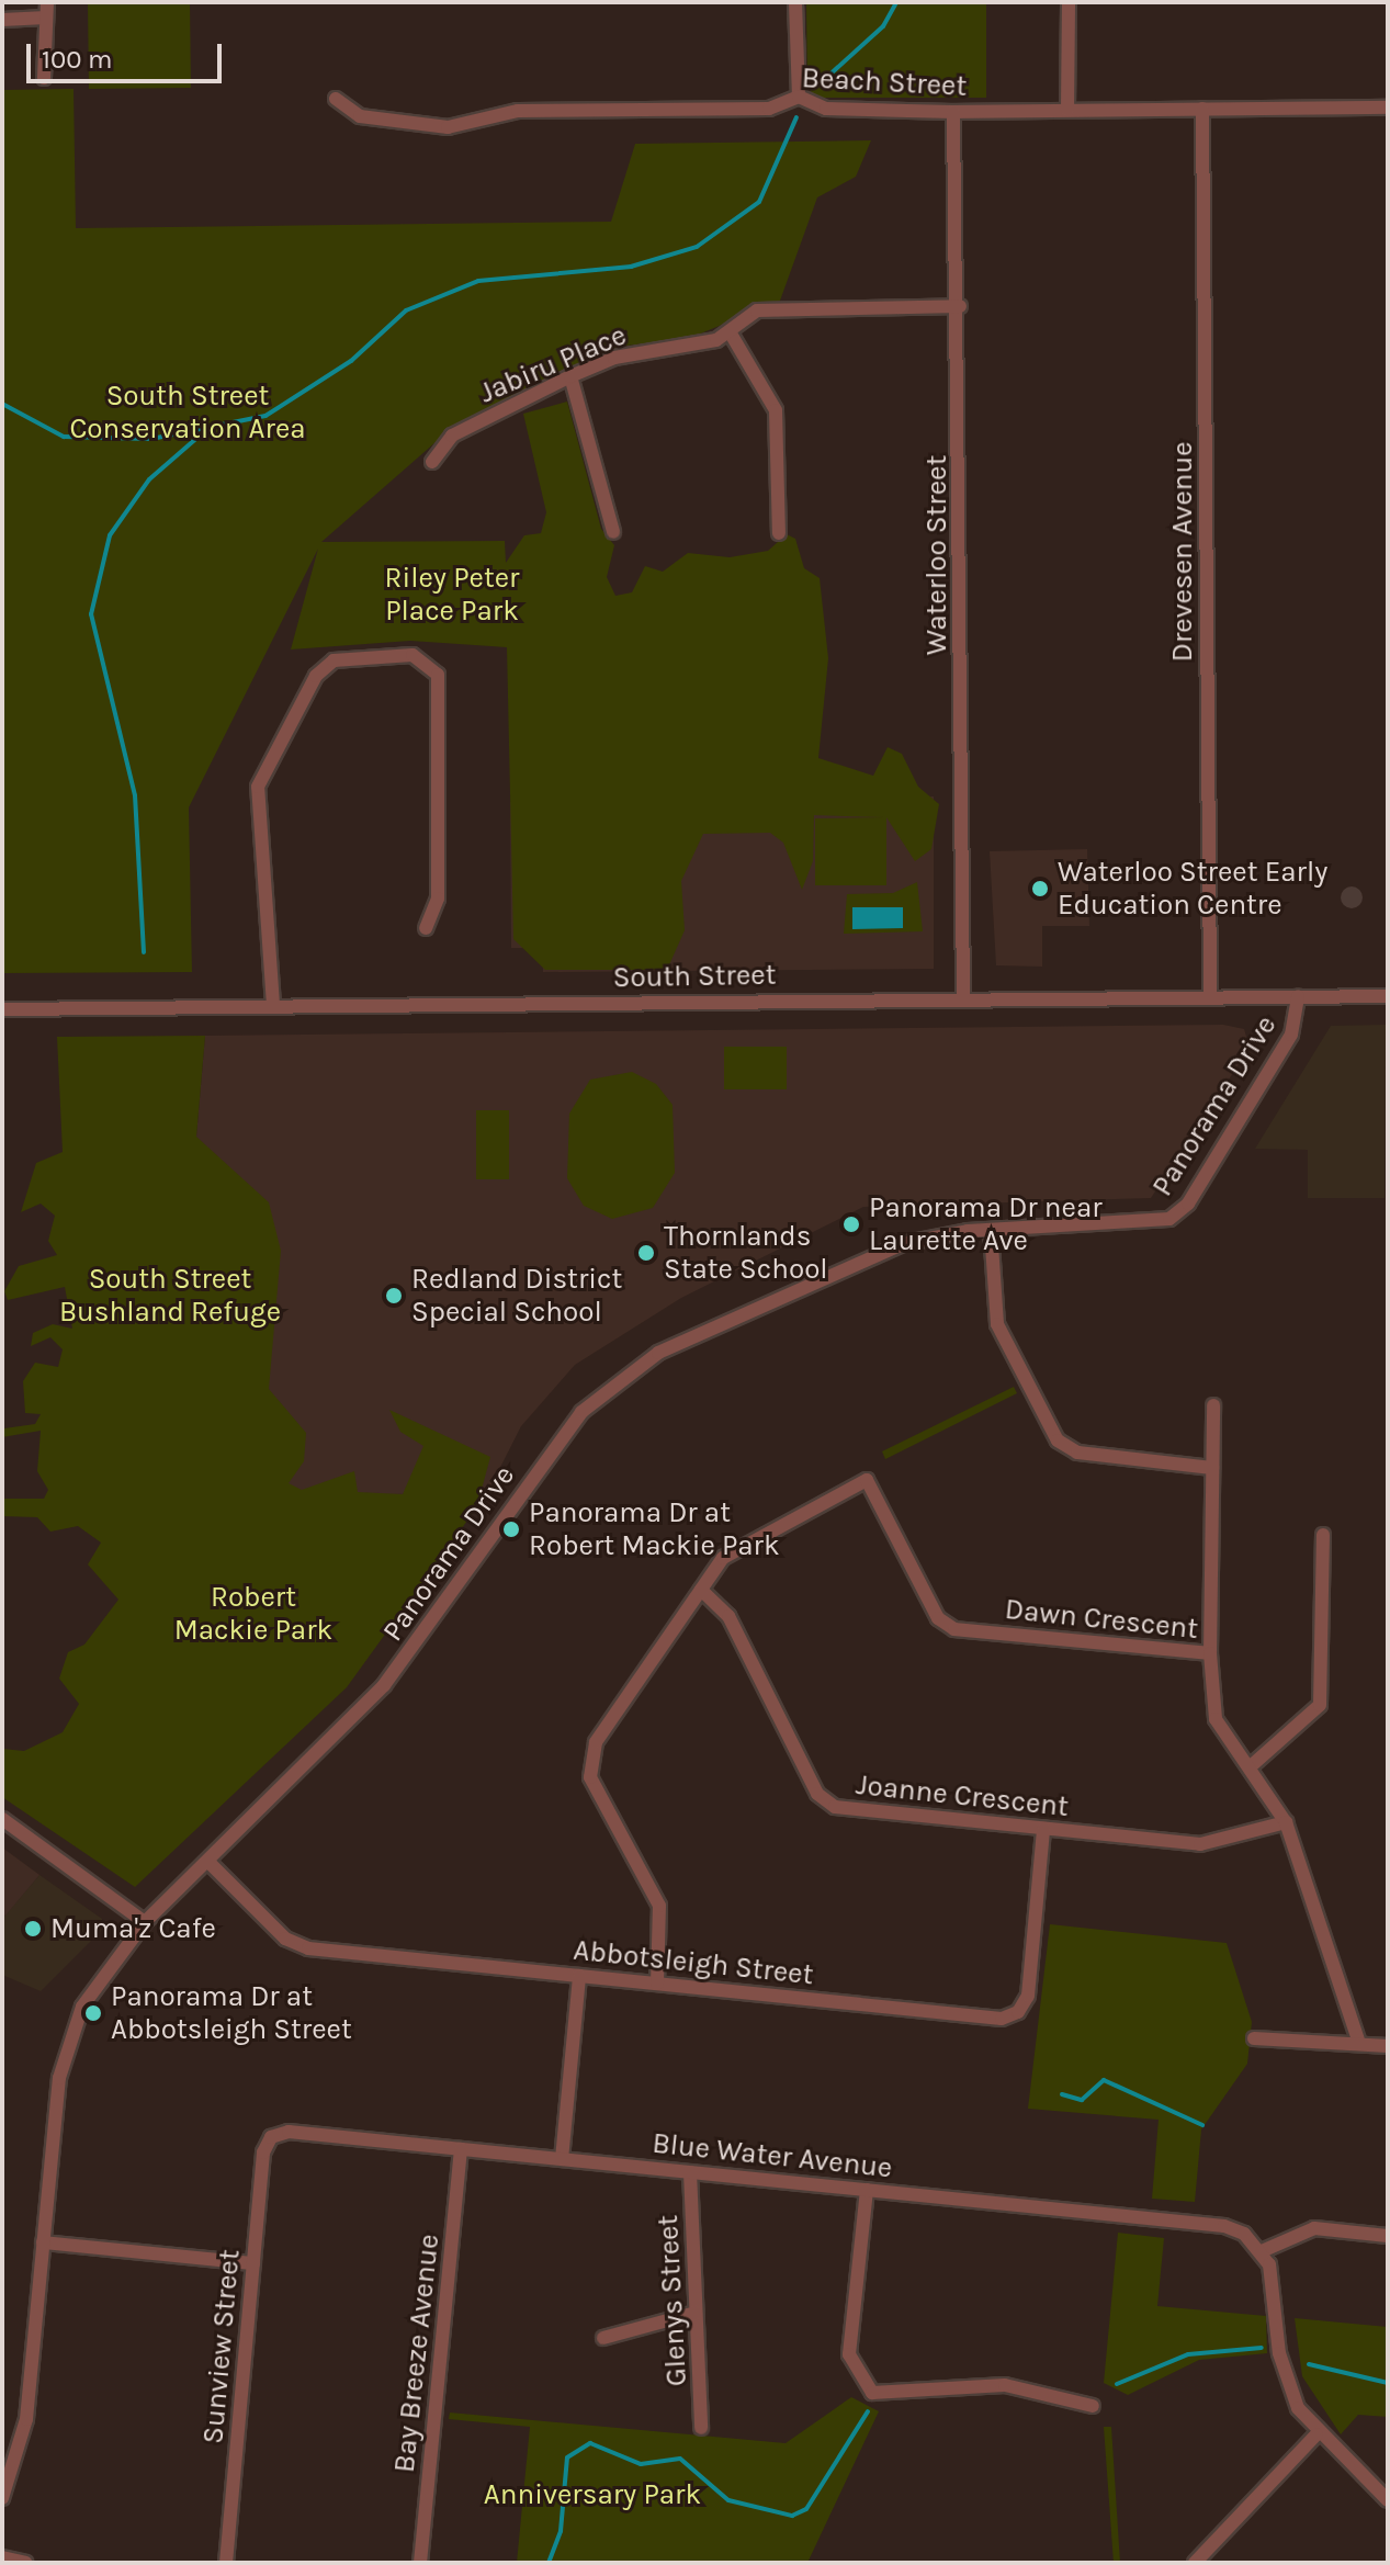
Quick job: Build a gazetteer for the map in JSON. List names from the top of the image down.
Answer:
{
  "streets": {
    "street": [
      "Beach Street",
      "Jabiru Place",
      "Drevesen Avenue",
      "Waterloo Street",
      "South Street",
      "Panorama Drive",
      "Dawn Crescent",
      "Joanne Crescent",
      "Abbotsleigh Street",
      "Blue Water Avenue",
      "Glenys Street",
      "Sunview Street",
      "Bay Breeze Avenue"
    ]
  },
  "crossings": [
    ["Beach Street", "Drevesen Avenue"],
    ["Beach Street", "Waterloo Street"],
    ["Jabiru Place", "Waterloo Street"],
    ["Drevesen Avenue", "South Street"],
    ["Waterloo Street", "South Street"],
    ["South Street", "Panorama Drive"],
    ["Panorama Drive", "Abbotsleigh Street"],
    ["Dawn Crescent", "Joanne Crescent"],
    ["Joanne Crescent", "Abbotsleigh Street"],
    ["Blue Water Avenue", "Glenys Street"],
    ["Blue Water Avenue", "Sunview Street"],
    ["Blue Water Avenue", "Bay Breeze Avenue"]
  ],
  "parks": [
    "South Street Conservation Area",
    "Riley Peter Place Park",
    "South Street Bushland Refuge",
    "Robert Mackie Park",
    "Anniversary Park"
  ],
  "places": [
    "Waterloo Street Early Education Centre",
    "Panorama Dr near Laurette Ave",
    "Thornlands State School",
    "Redland District Special School",
    "Panorama Dr at Robert Mackie Park",
    "Muma'z Cafe",
    "Panorama Dr at Abbotsleigh Street"
  ],
  "scale_bar": "100 m"
}
